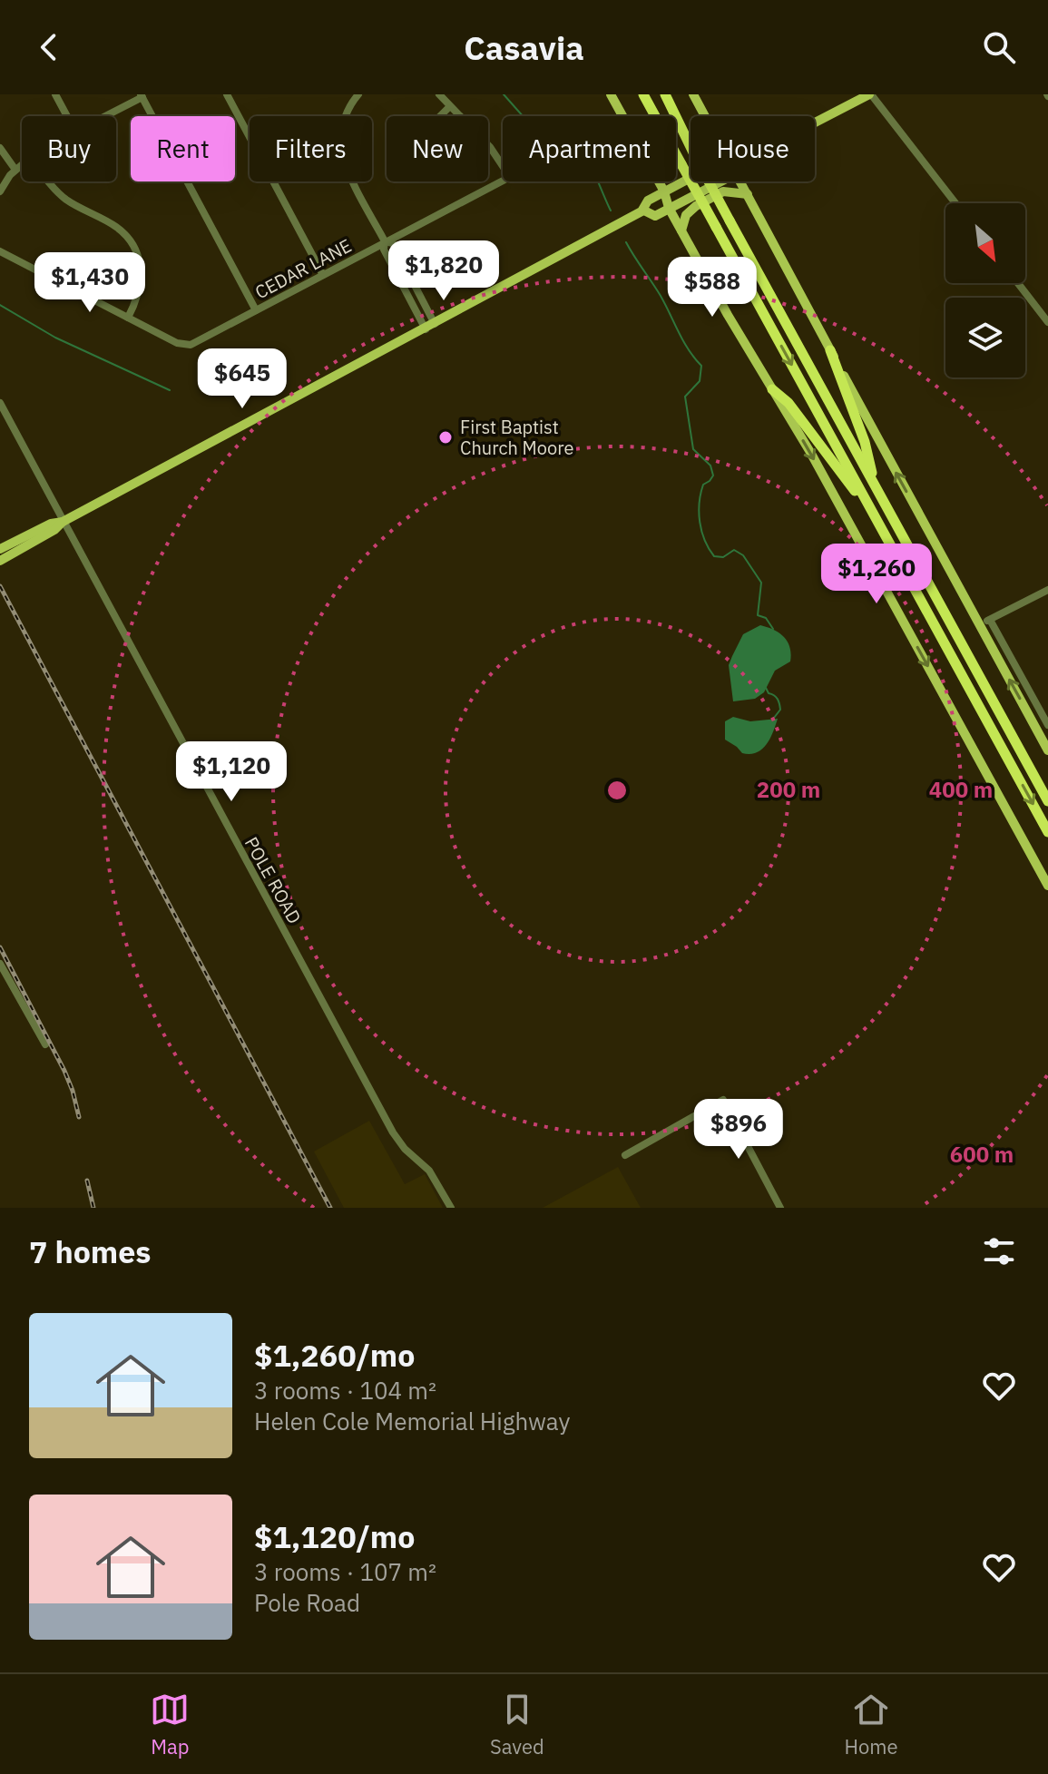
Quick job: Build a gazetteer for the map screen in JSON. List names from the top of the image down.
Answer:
{
  "streets": {
    "street": ["CEDAR LANE", "POLE ROAD"]
  },
  "places": ["First Baptist Church Moore"],
  "north": "bottom right",
  "page": {
    "header": "Casavia",
    "chip": [
      "Buy",
      "Rent",
      "Filters",
      "New",
      "Apartment",
      "House"
    ],
    "price": [
      "$1,820",
      "$1,430",
      "$588",
      "$645",
      "$1,260",
      "$1,120",
      "$896"
    ],
    "heading": "7 homes",
    "list": [
      {
        "name": "$1,260/mo",
        "note": "3 rooms · 104 m² · Helen Cole Memorial Highway"
      },
      {
        "name": "$1,120/mo",
        "note": "3 rooms · 107 m² · Pole Road"
      }
    ],
    "tabs": ["Map", "Saved", "Home"]
  },
  "rings": ["200 m", "400 m", "600 m"]
}
